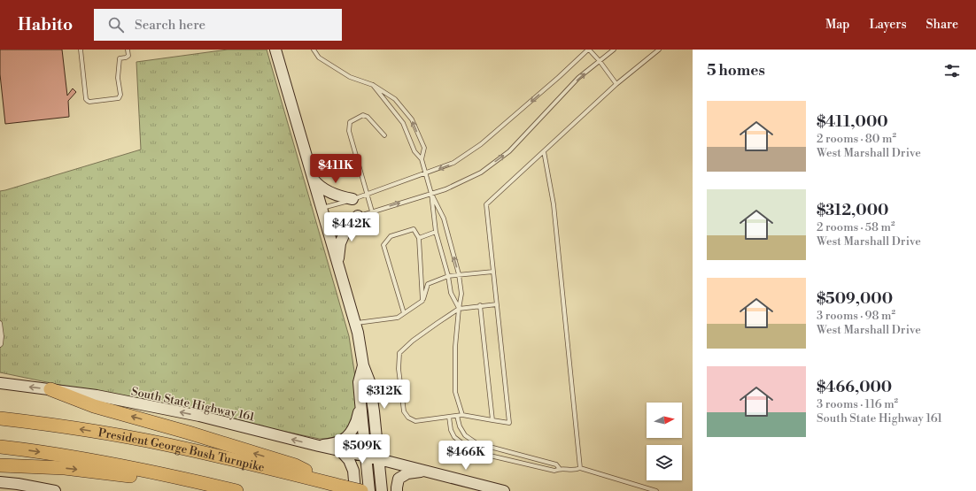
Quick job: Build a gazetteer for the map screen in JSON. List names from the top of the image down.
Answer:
{
  "streets": {
    "highway": ["President George Bush Turnpike"],
    "main road": ["South State Highway 161"]
  },
  "one_way": ["South State Highway 161"],
  "north": "right",
  "page": {
    "header": "Habito",
    "search": "Search here",
    "nav": ["Map", "Layers", "Share"],
    "heading": "5 homes",
    "list": [
      {
        "name": "$411,000",
        "note": "2 rooms · 80 m² · West Marshall Drive"
      },
      {
        "name": "$312,000",
        "note": "2 rooms · 58 m² · West Marshall Drive"
      },
      {
        "name": "$509,000",
        "note": "3 rooms · 98 m² · West Marshall Drive"
      },
      {
        "name": "$466,000",
        "note": "3 rooms · 116 m² · South State Highway 161"
      }
    ],
    "price": [
      "$411K",
      "$442K",
      "$312K",
      "$509K",
      "$466K"
    ]
  }
}
